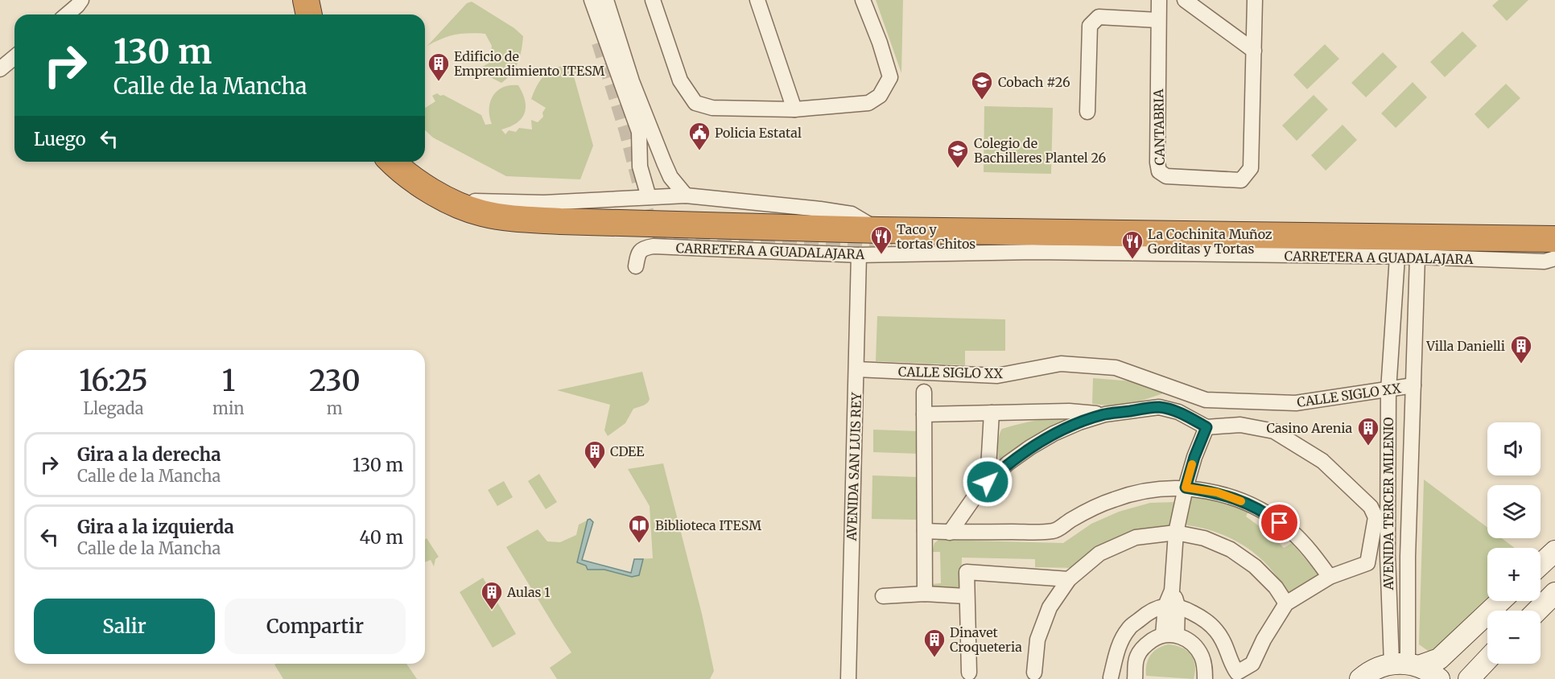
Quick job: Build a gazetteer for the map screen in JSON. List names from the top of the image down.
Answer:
{
  "streets": {
    "street": [
      "CANTABRIA",
      "CARRETERA A GUADALAJARA",
      "CALLE SIGLO XX",
      "AVENIDA SAN LUIS REY",
      "AVENIDA TERCER MILENIO"
    ]
  },
  "crossings": [
    ["CARRETERA A GUADALAJARA", "AVENIDA SAN LUIS REY"],
    ["CARRETERA A GUADALAJARA", "AVENIDA TERCER MILENIO"],
    ["CALLE SIGLO XX", "AVENIDA SAN LUIS REY"],
    ["CALLE SIGLO XX", "AVENIDA TERCER MILENIO"]
  ],
  "places": {
    "building": [
      "Edificio de Emprendimiento ITESM",
      "Villa Danielli",
      "Casino Arenia",
      "CDEE",
      "Aulas 1",
      "Dinavet Croqueteria"
    ],
    "school or university": ["Cobach #26", "Colegio de Bachilleres Plantel 26"],
    "public building": ["Policia Estatal"],
    "restaurant": ["Taco y tortas Chitos", "La Cochinita Muñoz Gorditas y Tortas"],
    "library": ["Biblioteca ITESM"]
  },
  "page": {
    "turn": ["130 m", "Calle de la Mancha"],
    "then": "Luego",
    "eta": [
      "16:25",
      "Llegada",
      "1",
      "min",
      "230",
      "m"
    ],
    "map_buttons": ["+", "−"],
    "list": [
      {
        "name": "Gira a la derecha",
        "note": "Calle de la Mancha",
        "value": "130 m"
      },
      {
        "name": "Gira a la izquierda",
        "note": "Calle de la Mancha",
        "value": "40 m"
      }
    ],
    "buttons": ["Salir", "Compartir"]
  }
}
